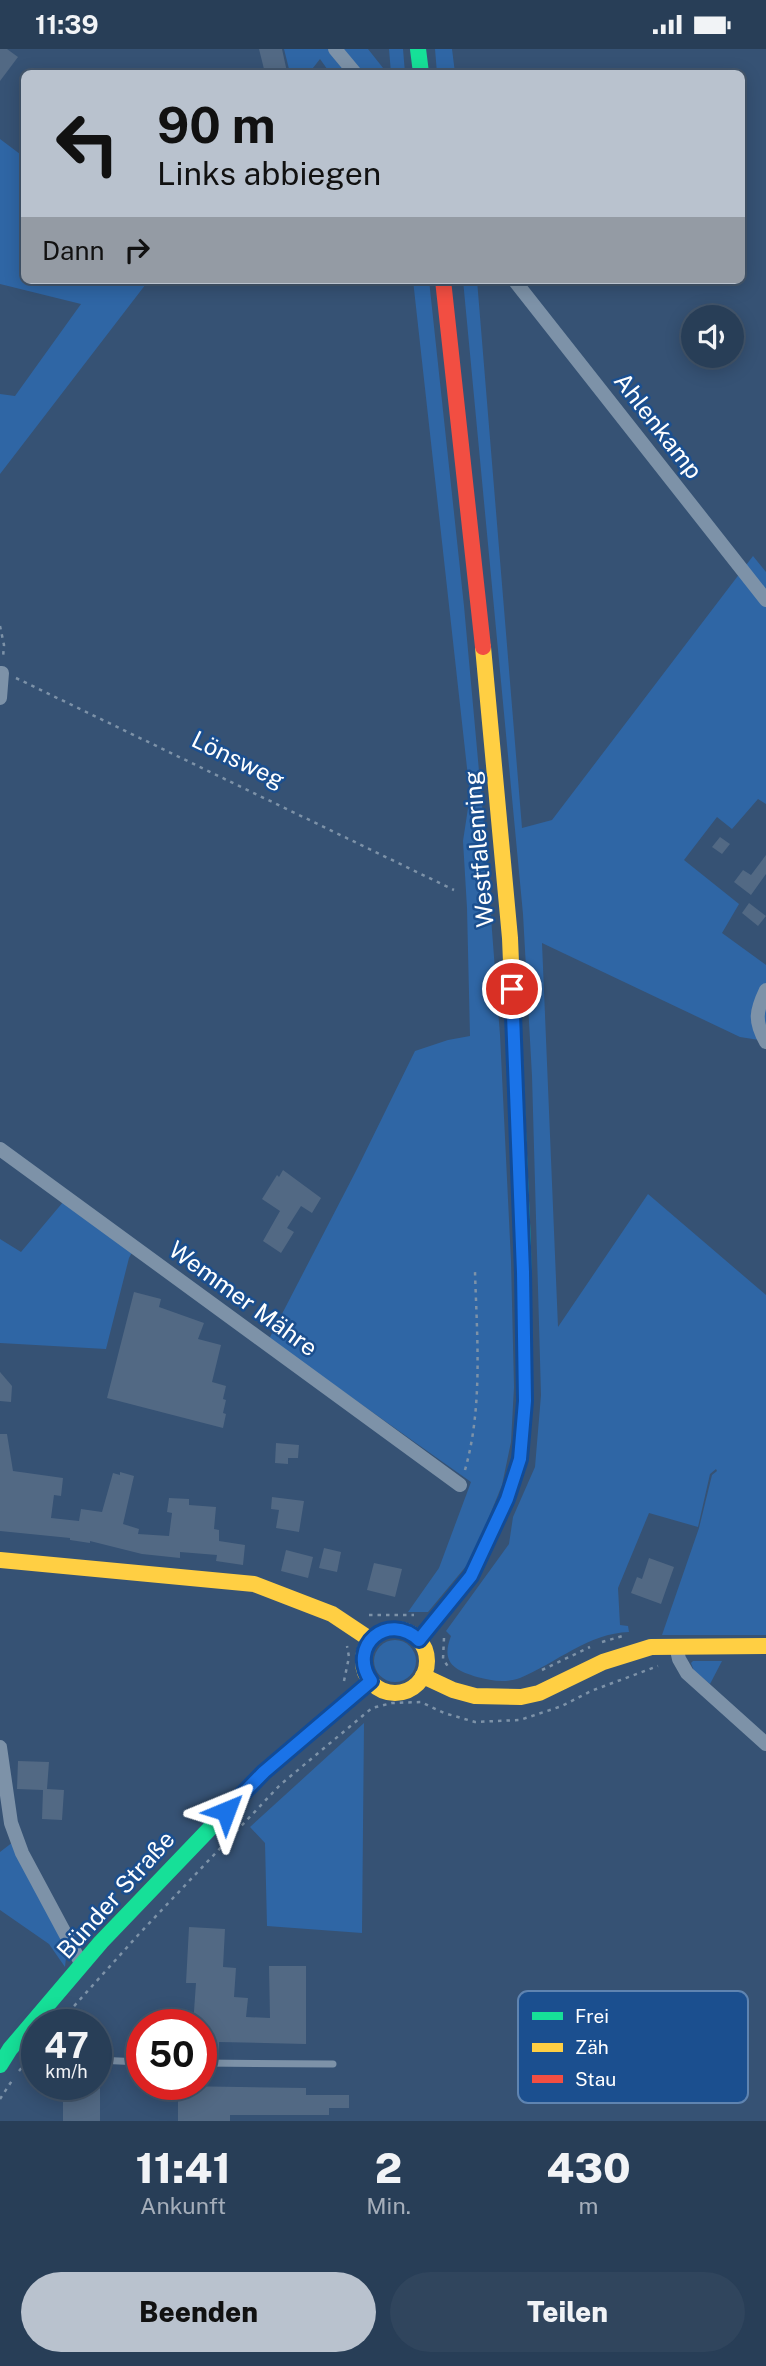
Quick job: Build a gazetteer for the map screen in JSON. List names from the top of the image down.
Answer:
{
  "streets": {
    "main road": ["Westfalenring", "Bünder Straße"],
    "street": ["Ahlenkamp", "Wemmer Mähre"],
    "path": ["Lönsweg"]
  },
  "crossings": [
    ["Westfalenring", "Bünder Straße"]
  ],
  "legend": ["Frei", "Zäh", "Stau"],
  "page": {
    "status": "11:39",
    "turn": ["90 m", "Links abbiegen"],
    "then": "Dann",
    "speed": "47 km/h",
    "limit": "50",
    "eta": [
      "11:41",
      "Ankunft",
      "2",
      "Min.",
      "430",
      "m"
    ],
    "buttons": ["Beenden", "Teilen"]
  }
}
